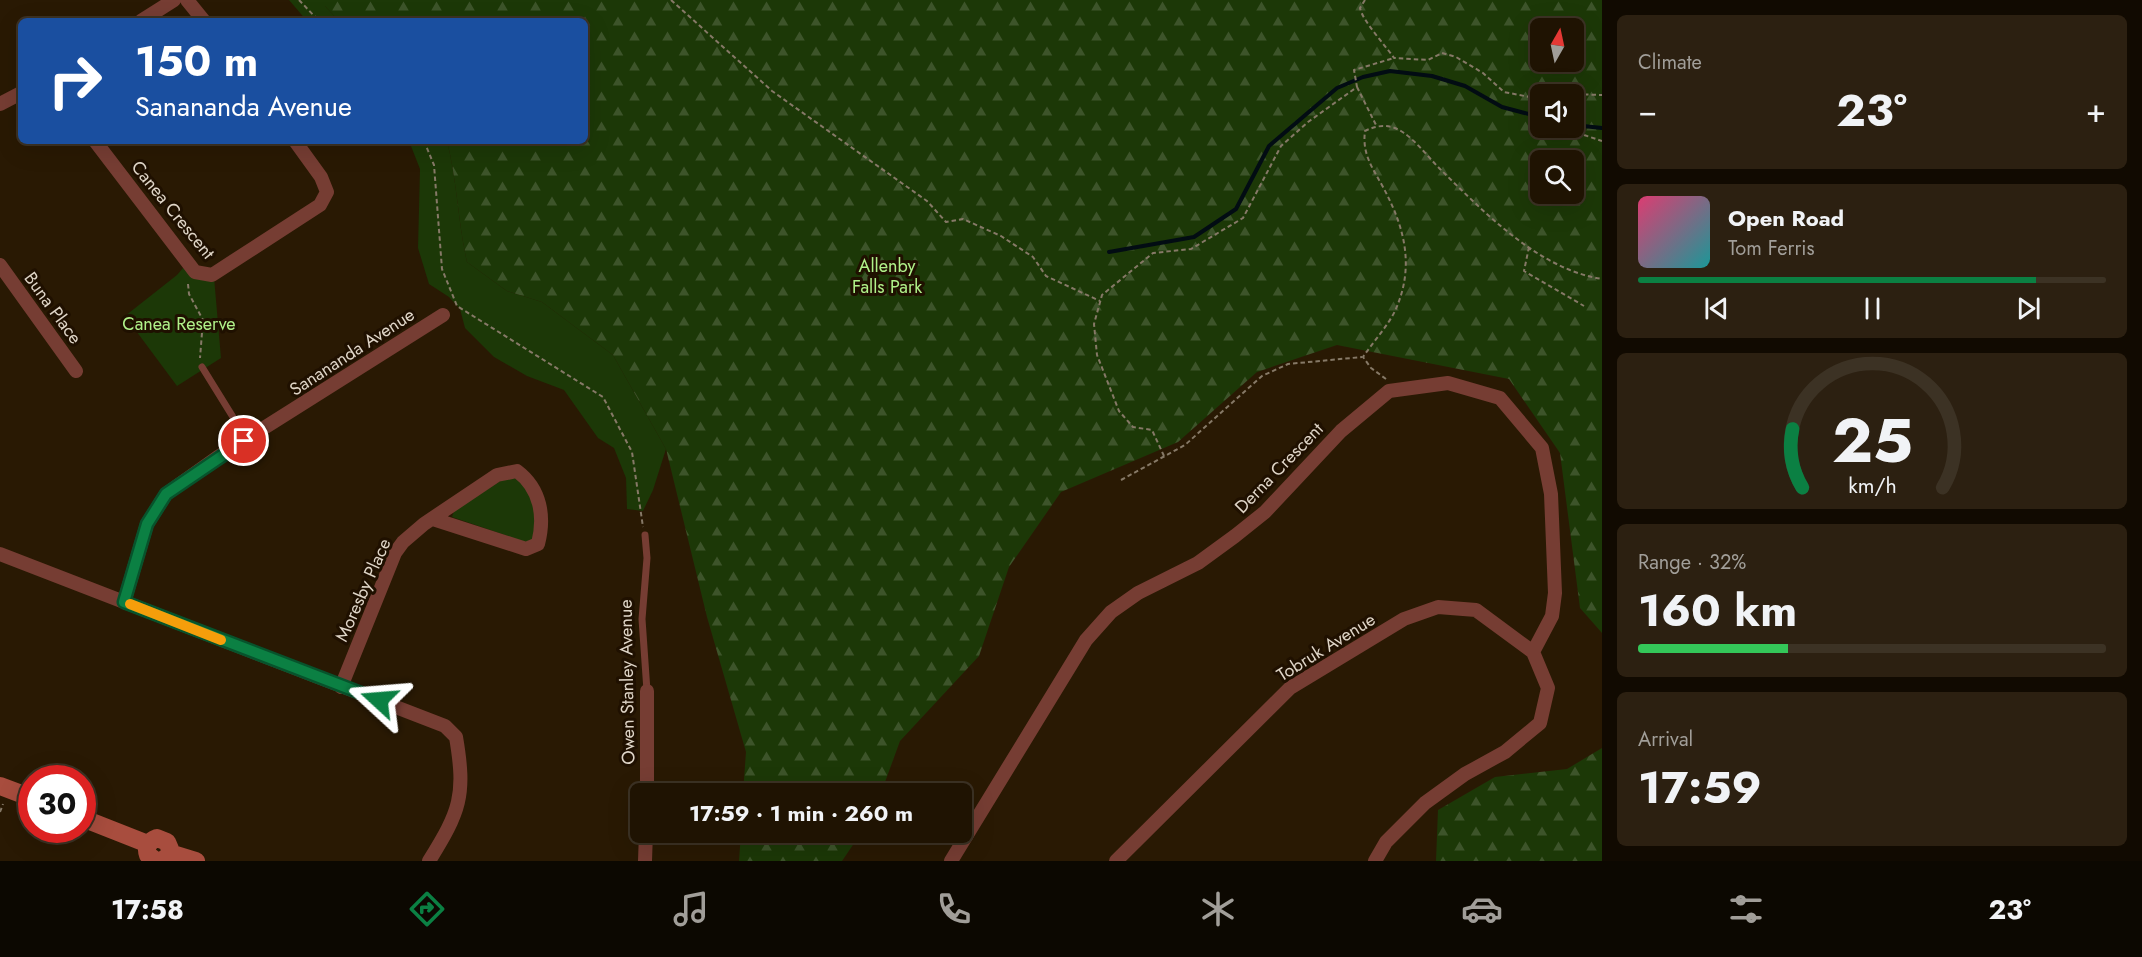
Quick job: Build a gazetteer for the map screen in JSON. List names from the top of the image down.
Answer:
{
  "streets": {
    "street": [
      "Canea Crescent",
      "Buna Place",
      "Sanananda Avenue",
      "Derna Crescent",
      "Moresby Place",
      "Tobruk Avenue",
      "Owen Stanley Avenue"
    ]
  },
  "crossings": [
    ["Derna Crescent", "Tobruk Avenue"]
  ],
  "parks": ["Allenby Falls Park", "Canea Reserve"],
  "north": "top",
  "page": {
    "tile": [
      "Climate",
      ["Range · 32%", "160 km"],
      ["Arrival", "17:59"]
    ],
    "turn": ["150 m", "Sanananda Avenue"],
    "heat": ["−", "23°", "+"],
    "song": ["Open Road", "Tom Ferris"],
    "limit": "30",
    "trip": "17:59 · 1 min · 260 m",
    "tabs": ["17:58", "23°"],
    "gauge": ["25", "km/h"]
  }
}
